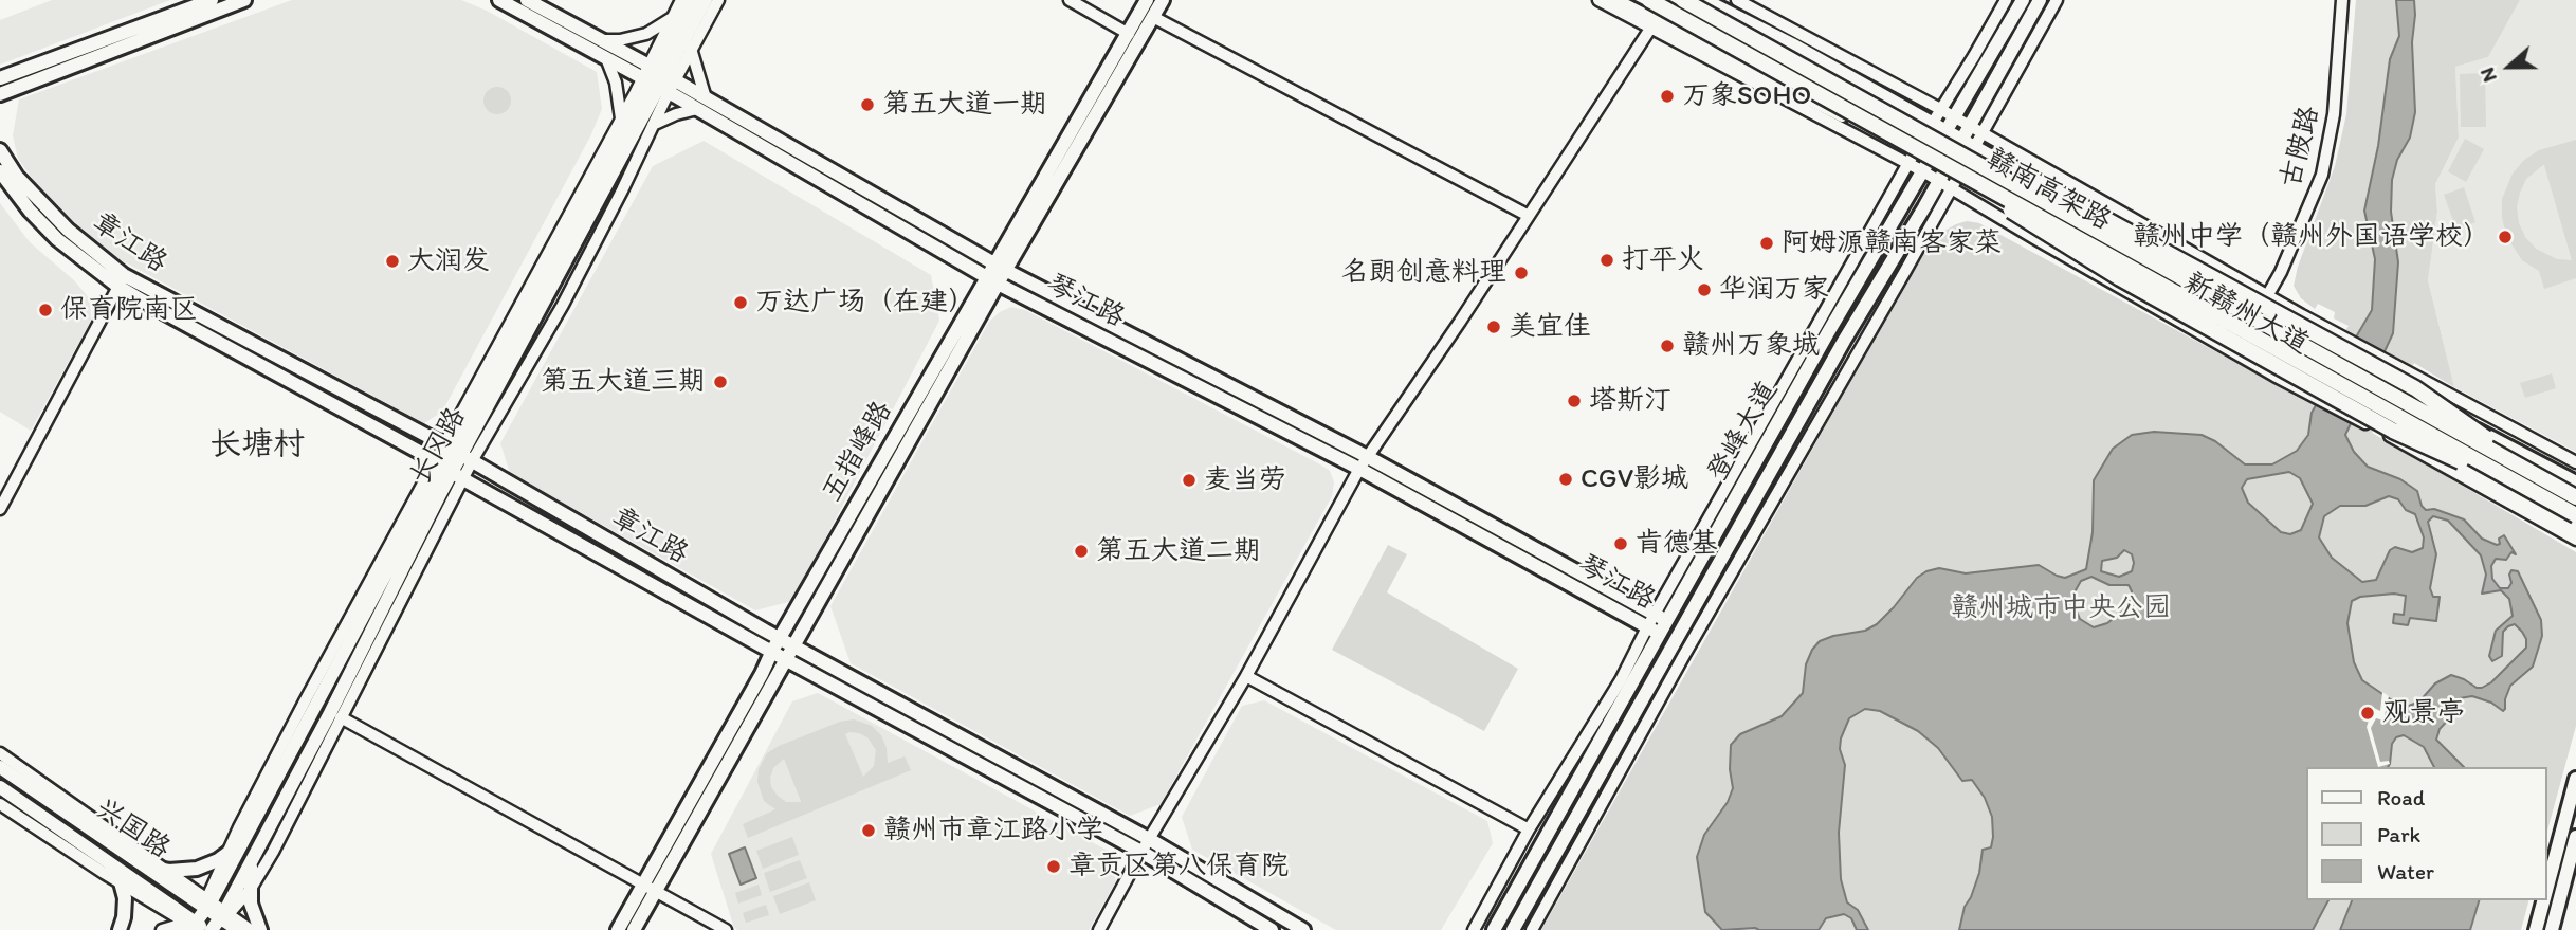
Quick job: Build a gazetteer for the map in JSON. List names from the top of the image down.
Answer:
{
  "streets": {
    "highway": ["赣南高架路"],
    "main road": [
      "章江路",
      "琴江路",
      "新赣州大道",
      "登峰大道",
      "长冈路",
      "五指峰路",
      "兴国路"
    ],
    "street": ["古陂路"]
  },
  "crossings": [
    ["章江路", "长冈路"],
    ["章江路", "五指峰路"],
    ["琴江路", "登峰大道"],
    ["琴江路", "长冈路"],
    ["琴江路", "五指峰路"],
    ["新赣州大道", "登峰大道"],
    ["长冈路", "兴国路"]
  ],
  "districts": ["长塘村"],
  "parks": ["赣州城市中央公园"],
  "places": [
    "万象SOHO",
    "第五大道一期",
    "赣州中学（赣州外国语学校）",
    "阿姆源赣南客家菜",
    "打平火",
    "大润发",
    "名朗创意料理",
    "华润万家",
    "万达广场（在建）",
    "保育院南区",
    "美宜佳",
    "赣州万象城",
    "第五大道三期",
    "塔斯汀",
    "CGV影城",
    "麦当劳",
    "肯德基",
    "第五大道二期",
    "观景亭",
    "赣州市章江路小学",
    "章贡区第八保育院"
  ],
  "legend": ["Road", "Park", "Water"],
  "north": "left"
}
